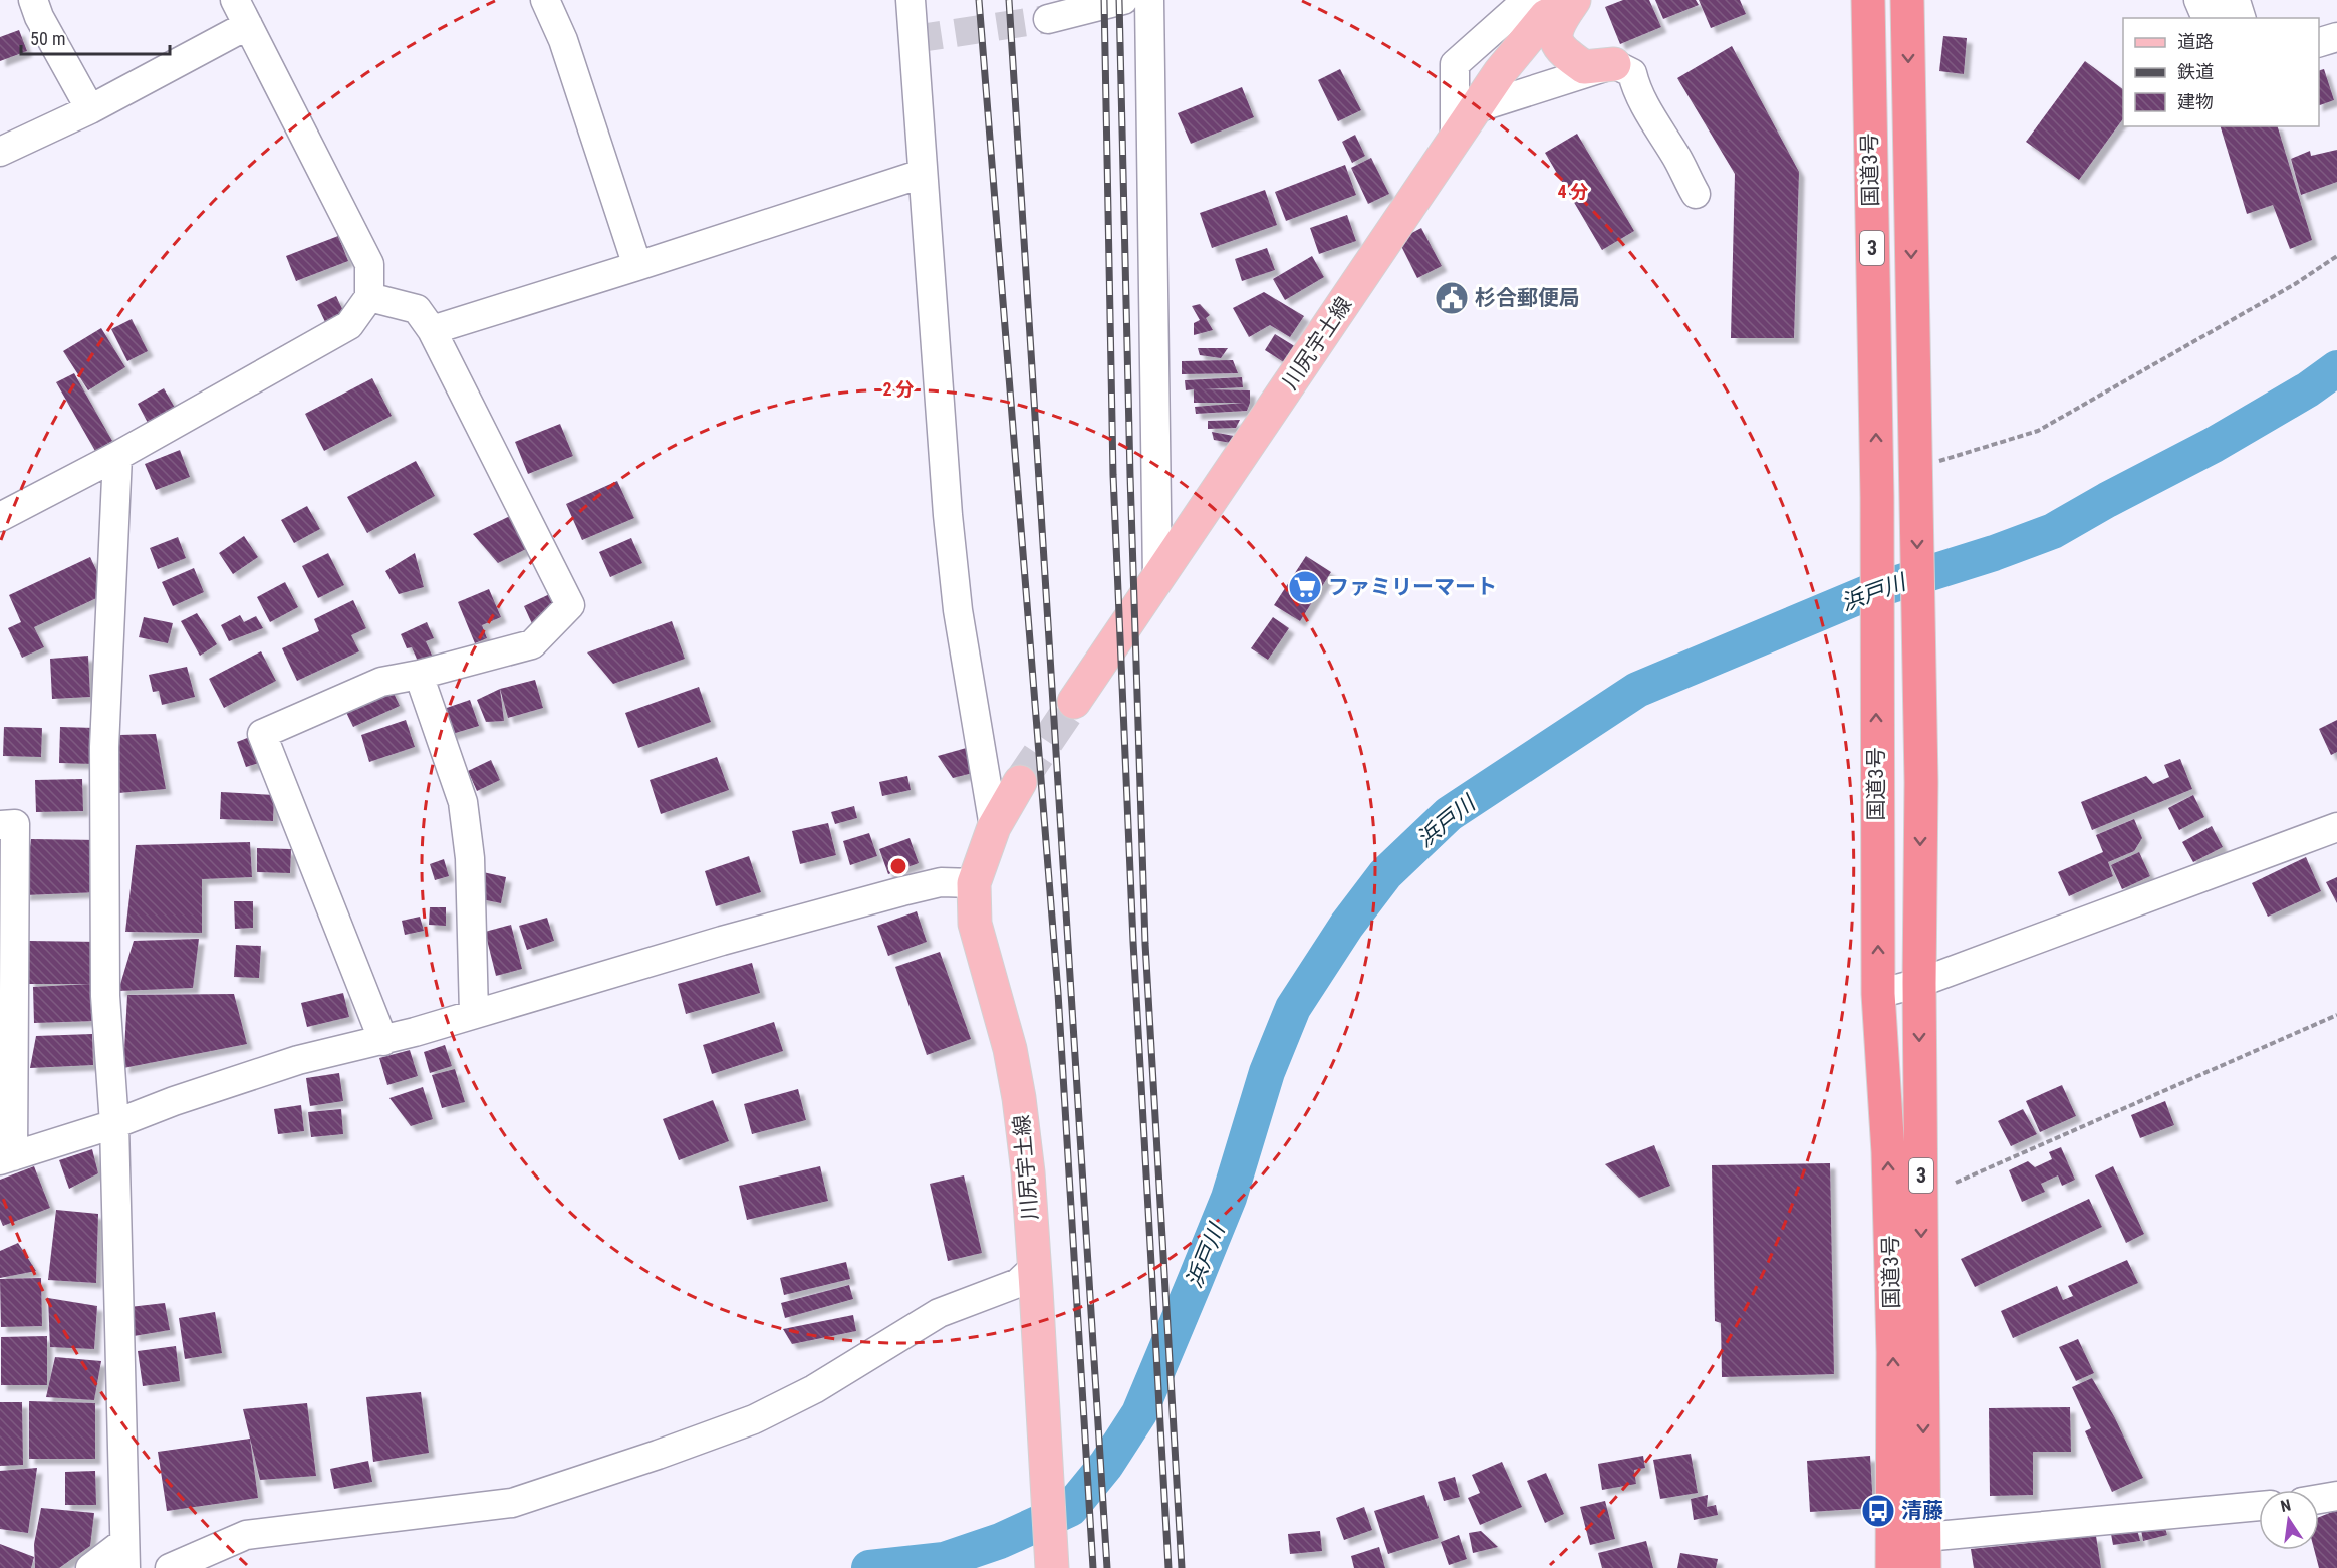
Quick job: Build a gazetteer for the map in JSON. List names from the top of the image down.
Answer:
{
  "streets": {
    "highway": ["国道3号", "3"],
    "main road": ["川尻宇土線"]
  },
  "water": ["浜戸川"],
  "places": {
    "public building": ["杉合郵便局"],
    "supermarket": ["ファミリーマート"],
    "bus stop": ["清藤"]
  },
  "legend": ["道路", "鉄道", "建物"],
  "scale_bar": "50 m",
  "north": "top",
  "rings": ["4 分", "2 分"]
}
